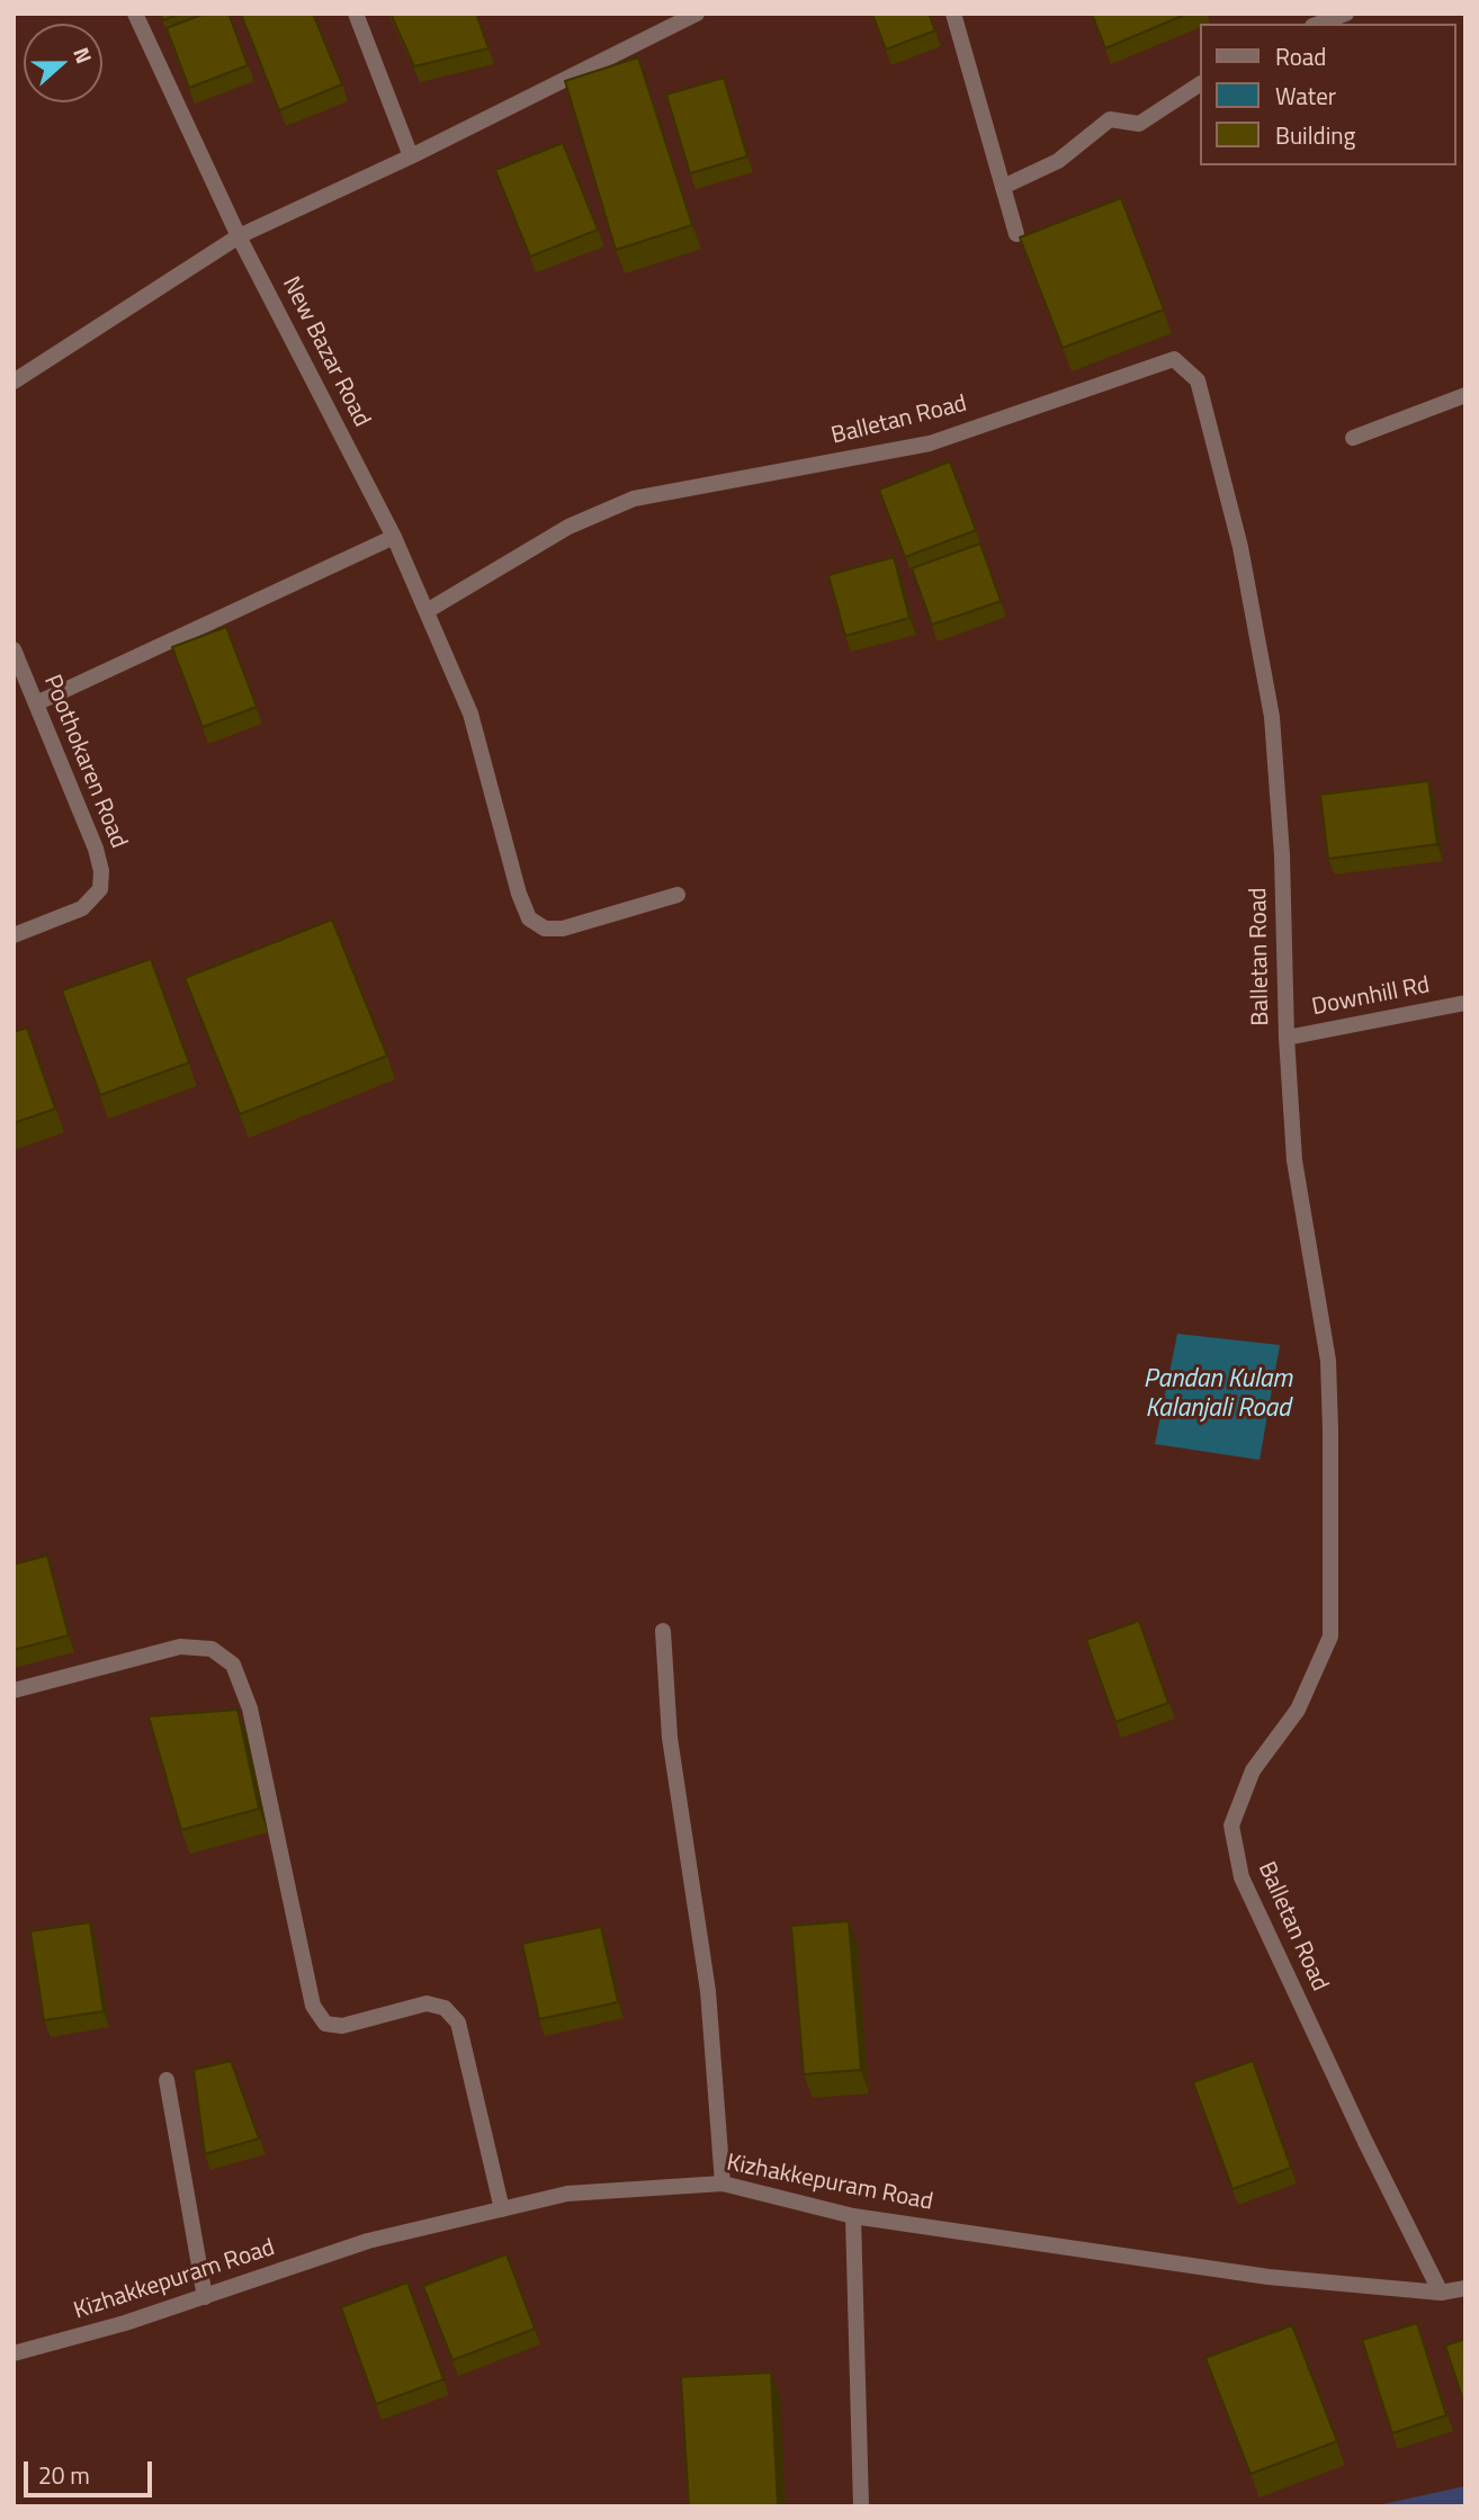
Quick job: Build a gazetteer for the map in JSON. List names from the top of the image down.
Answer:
{
  "streets": {
    "street": [
      "New Bazar Road",
      "Balletan Road",
      "Poothokaren Road",
      "Downhill Rd",
      "Kizhakkepuram Road"
    ]
  },
  "crossings": [
    ["New Bazar Road", "Balletan Road"],
    ["Balletan Road", "Downhill Rd"],
    ["Balletan Road", "Kizhakkepuram Road"]
  ],
  "water": ["Pandan Kulam Kalanjali Road"],
  "legend": ["Road", "Water", "Building"],
  "scale_bar": "20 m",
  "north": "right"
}
